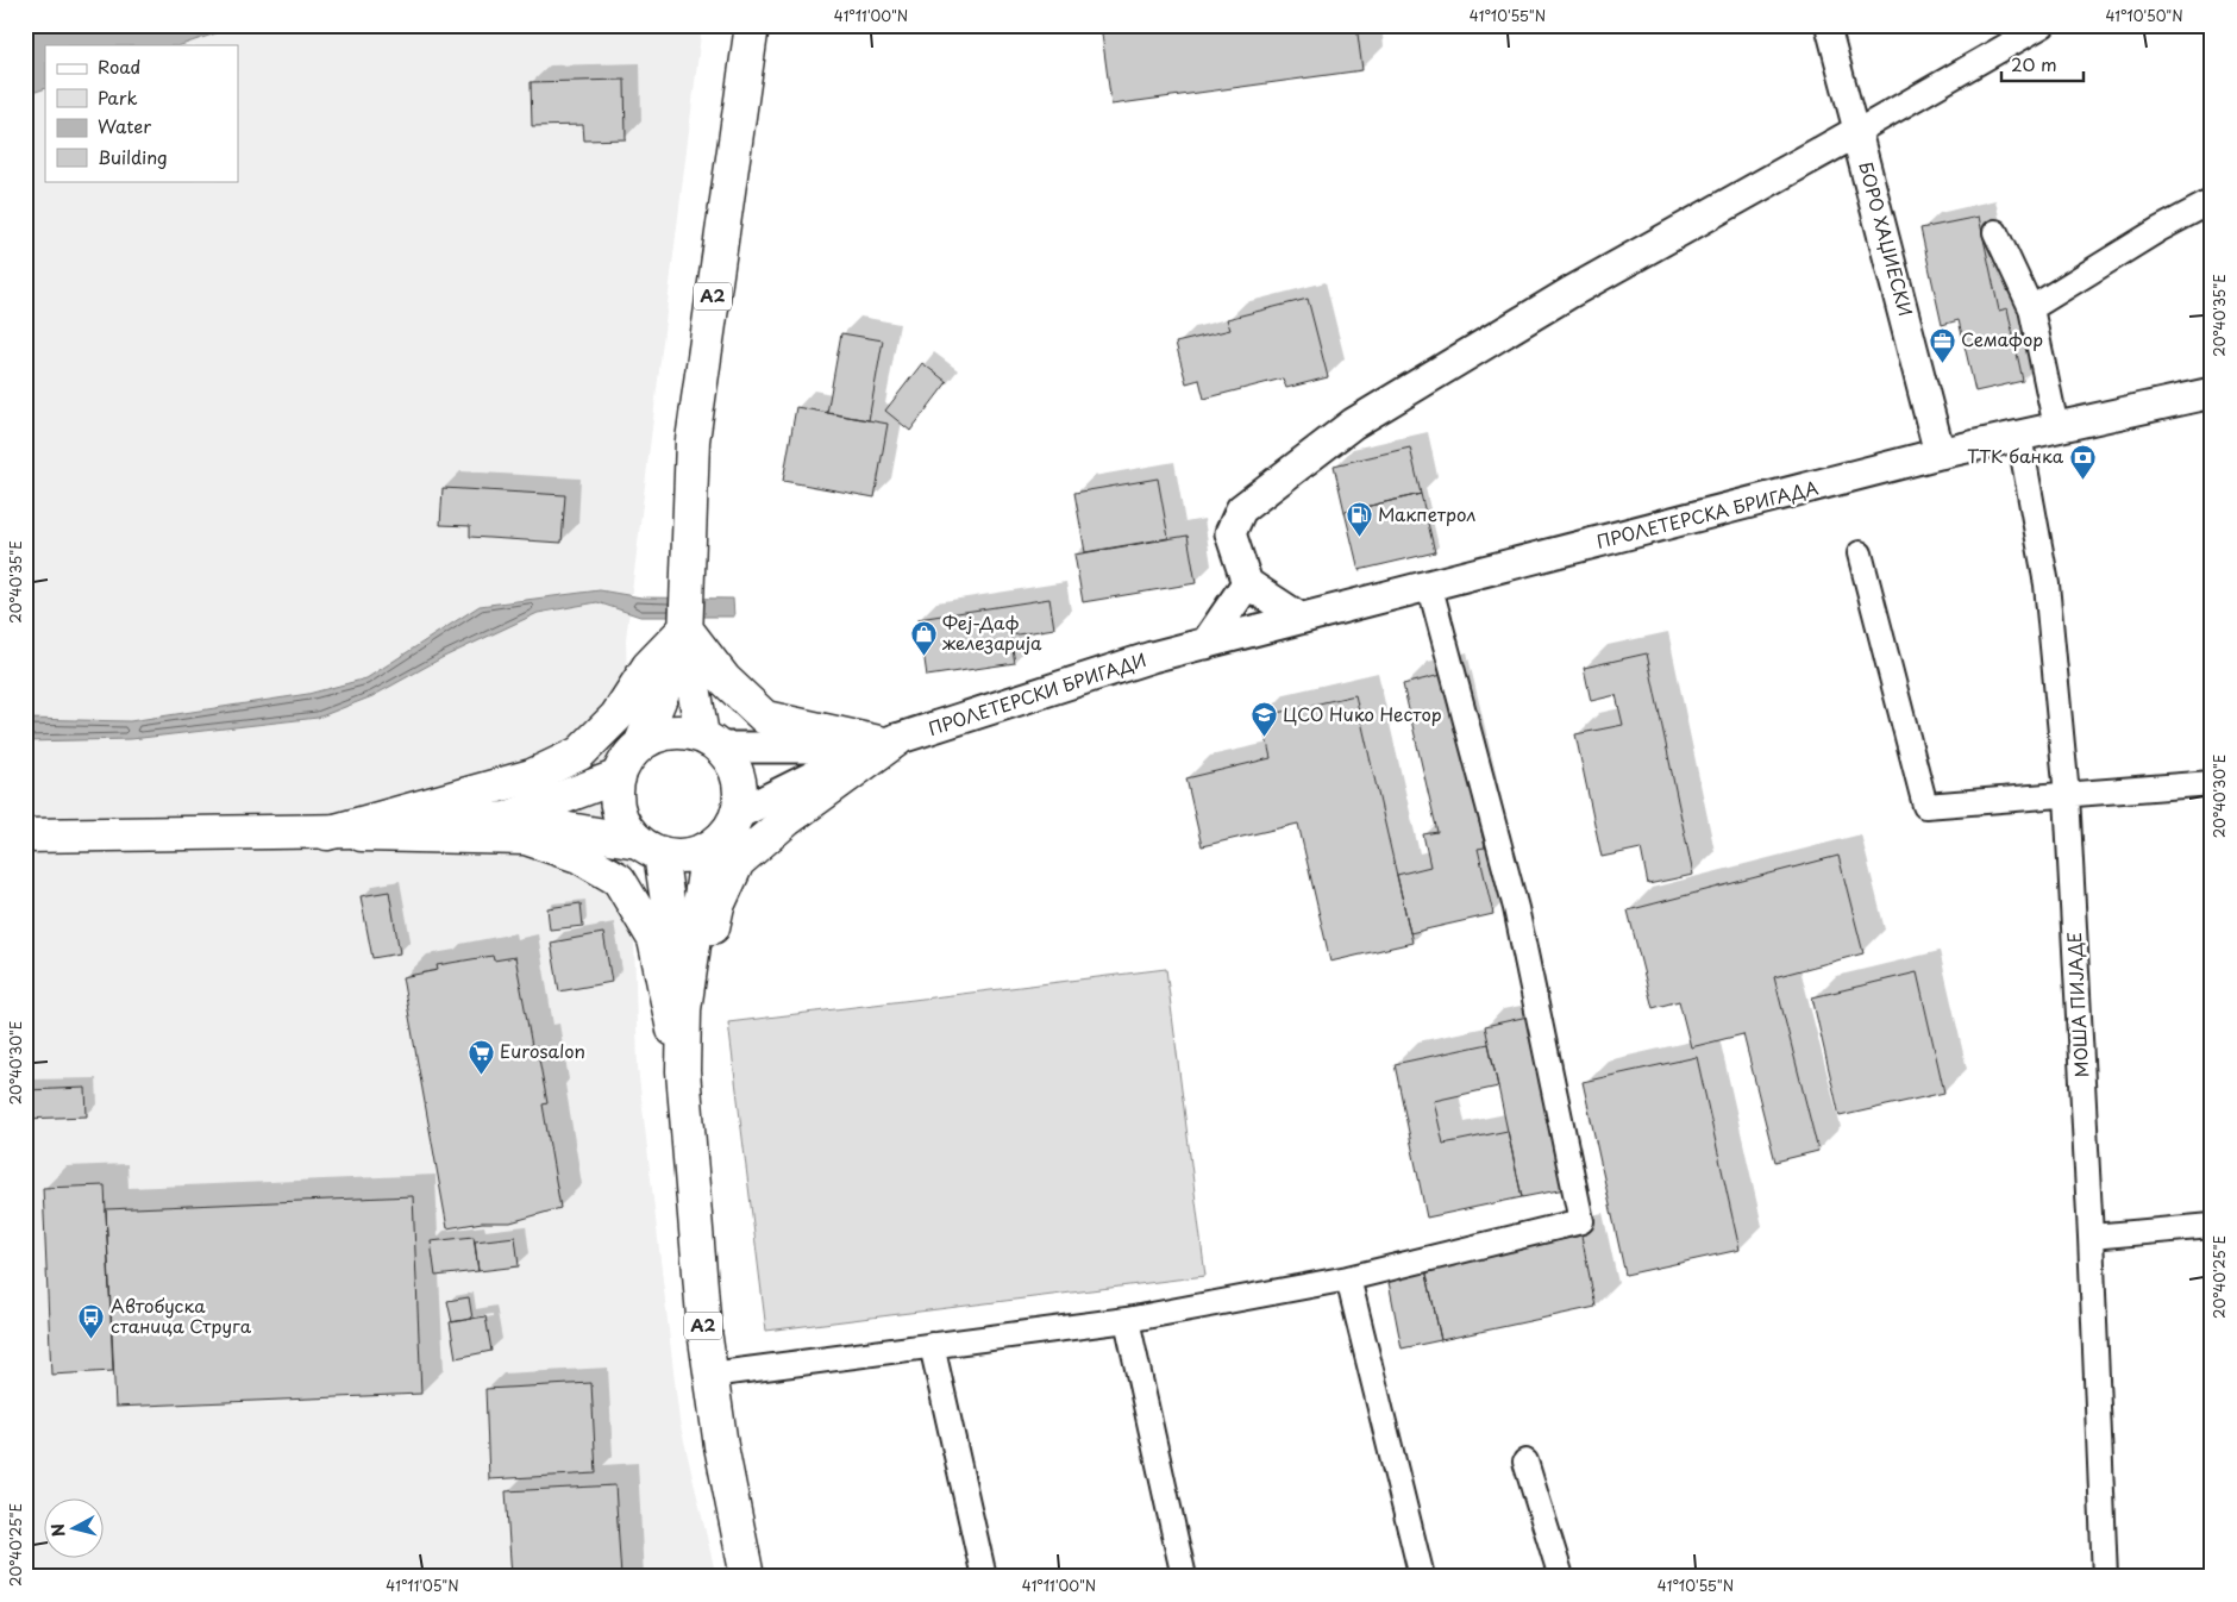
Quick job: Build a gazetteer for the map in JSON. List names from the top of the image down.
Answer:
{
  "streets": {
    "main road": ["A2"],
    "street": [
      "БОРО ХАЏИЕСКИ",
      "ПРОЛЕТЕРСКА БРИГАДА",
      "ПРОЛЕТЕРСКИ БРИГАДИ",
      "МОША ПИЈАДЕ"
    ]
  },
  "crossings": [
    ["БОРО ХАЏИЕСКИ", "ПРОЛЕТЕРСКА БРИГАДА"],
    ["A2", "ПРОЛЕТЕРСКИ БРИГАДИ"],
    ["ПРОЛЕТЕРСКА БРИГАДА", "ПРОЛЕТЕРСКИ БРИГАДИ"],
    ["ПРОЛЕТЕРСКА БРИГАДА", "МОША ПИЈАДЕ"]
  ],
  "places": {
    "office": ["Семафор"],
    "bank": ["TTK банка"],
    "fuel station": ["Макпетрол"],
    "shop": ["Феј-Даф железарија"],
    "school or university": ["ЦСО Нико Нестор"],
    "supermarket": ["Eurosalon"],
    "bus stop": ["Автобуска станица Струга"]
  },
  "legend": [
    "Road",
    "Park",
    "Water",
    "Building"
  ],
  "scale_bar": "20 m",
  "north": "left",
  "coordinates": [
    "41°11'00\"N",
    "41°10'55\"N",
    "41°10'50\"N",
    "20°40'35\"E",
    "20°40'30\"E",
    "20°40'25\"E",
    "41°11'05\"N"
  ]
}
